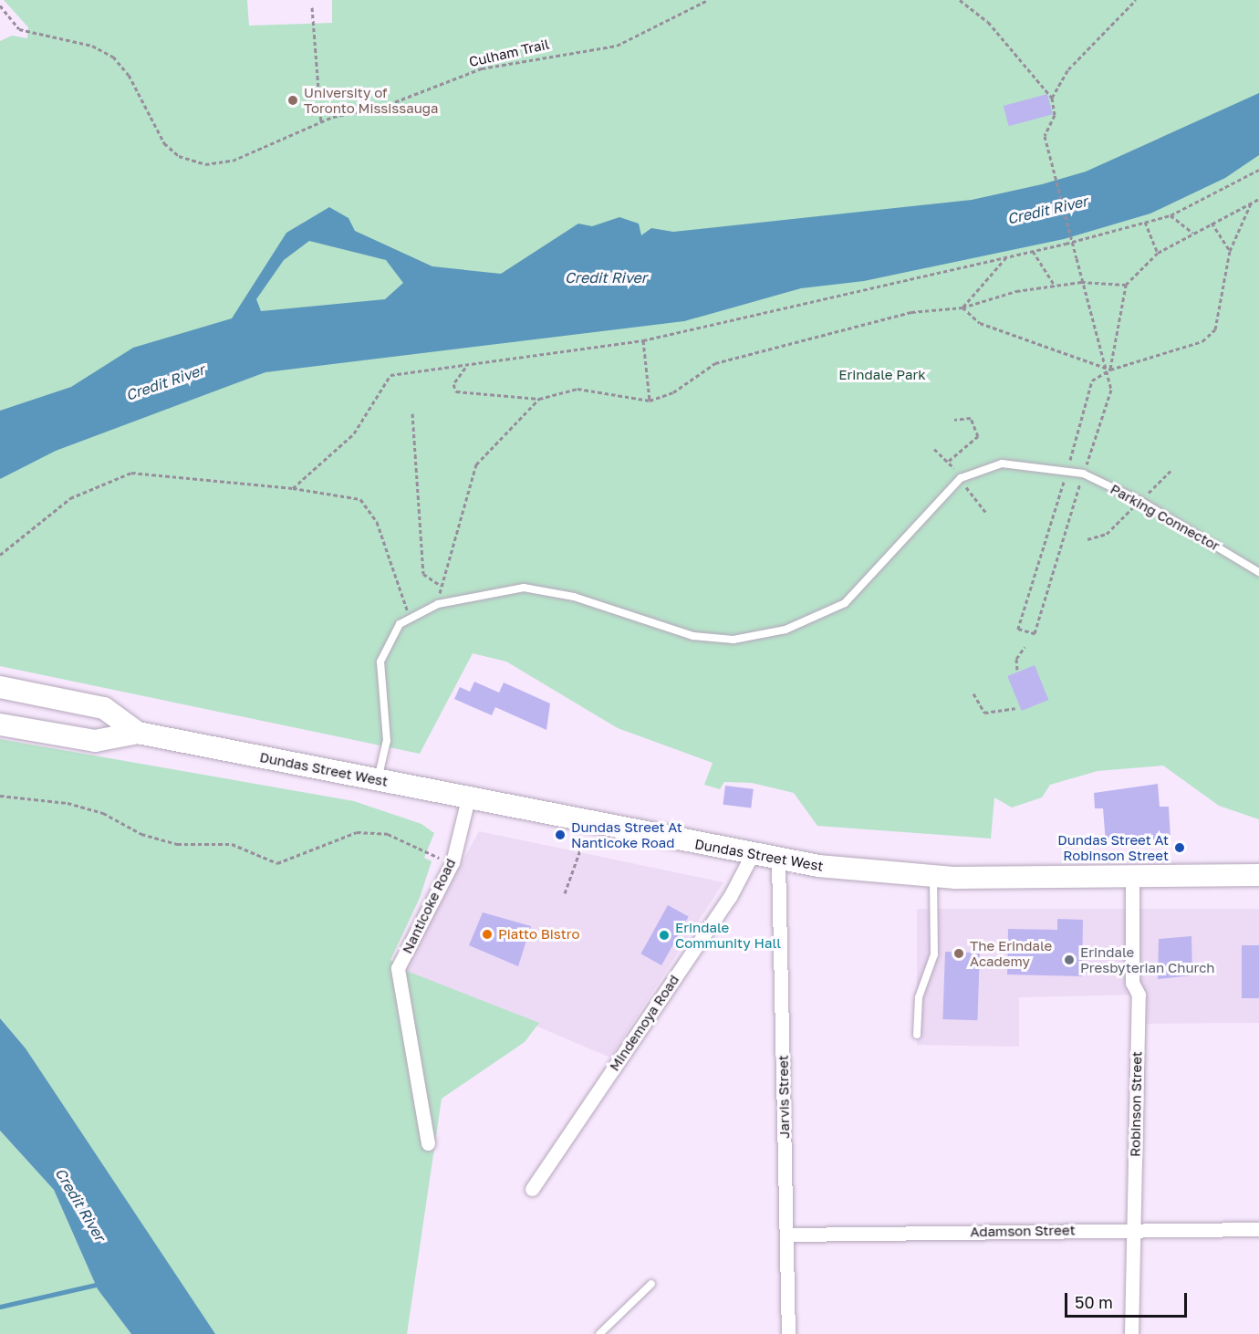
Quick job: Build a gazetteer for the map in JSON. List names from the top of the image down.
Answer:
{
  "streets": {
    "main road": ["Dundas Street West"],
    "street": [
      "Nanticoke Road",
      "Mindemoya Road",
      "Jarvis Street",
      "Robinson Street",
      "Adamson Street"
    ],
    "lane": ["Parking Connector"],
    "path": ["Culham Trail"]
  },
  "crossings": [
    ["Dundas Street West", "Nanticoke Road"],
    ["Dundas Street West", "Mindemoya Road"],
    ["Dundas Street West", "Jarvis Street"],
    ["Dundas Street West", "Robinson Street"],
    ["Jarvis Street", "Adamson Street"],
    ["Robinson Street", "Adamson Street"]
  ],
  "water": ["Credit River"],
  "parks": ["Erindale Park"],
  "places": [
    "University of Toronto Mississauga",
    "Dundas Street At Nanticoke Road",
    "Dundas Street At Robinson Street",
    "Piatto Bistro",
    "Erindale Community Hall",
    "The Erindale Academy",
    "Erindale Presbyterian Church"
  ],
  "scale_bar": "50 m"
}
